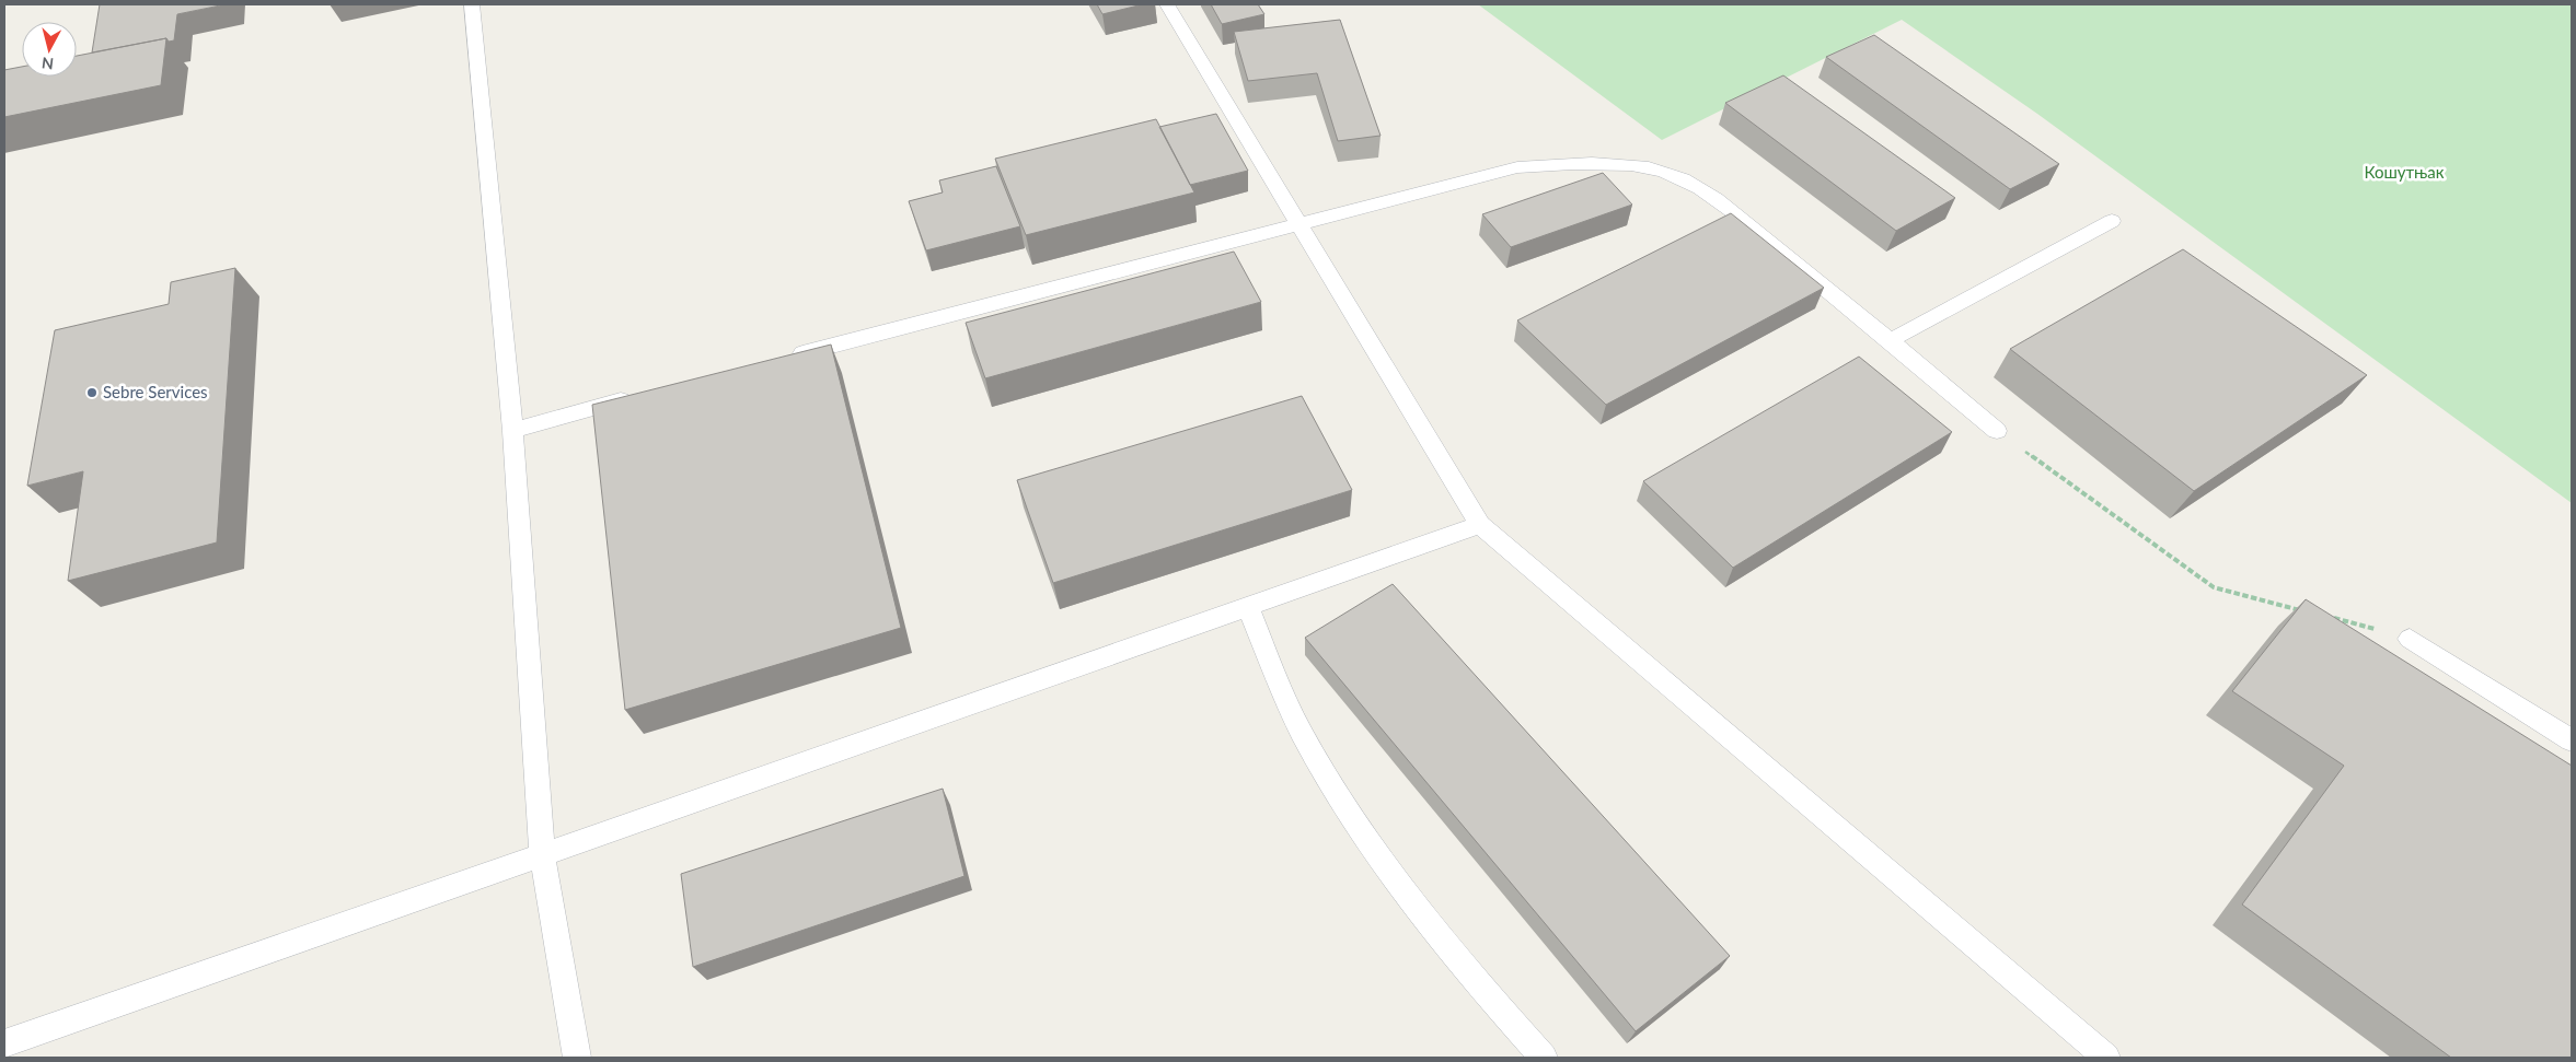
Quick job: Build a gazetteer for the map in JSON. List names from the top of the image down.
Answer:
{
  "parks": ["Кошутњак"],
  "places": ["Sebre Services"],
  "north": "bottom"
}
